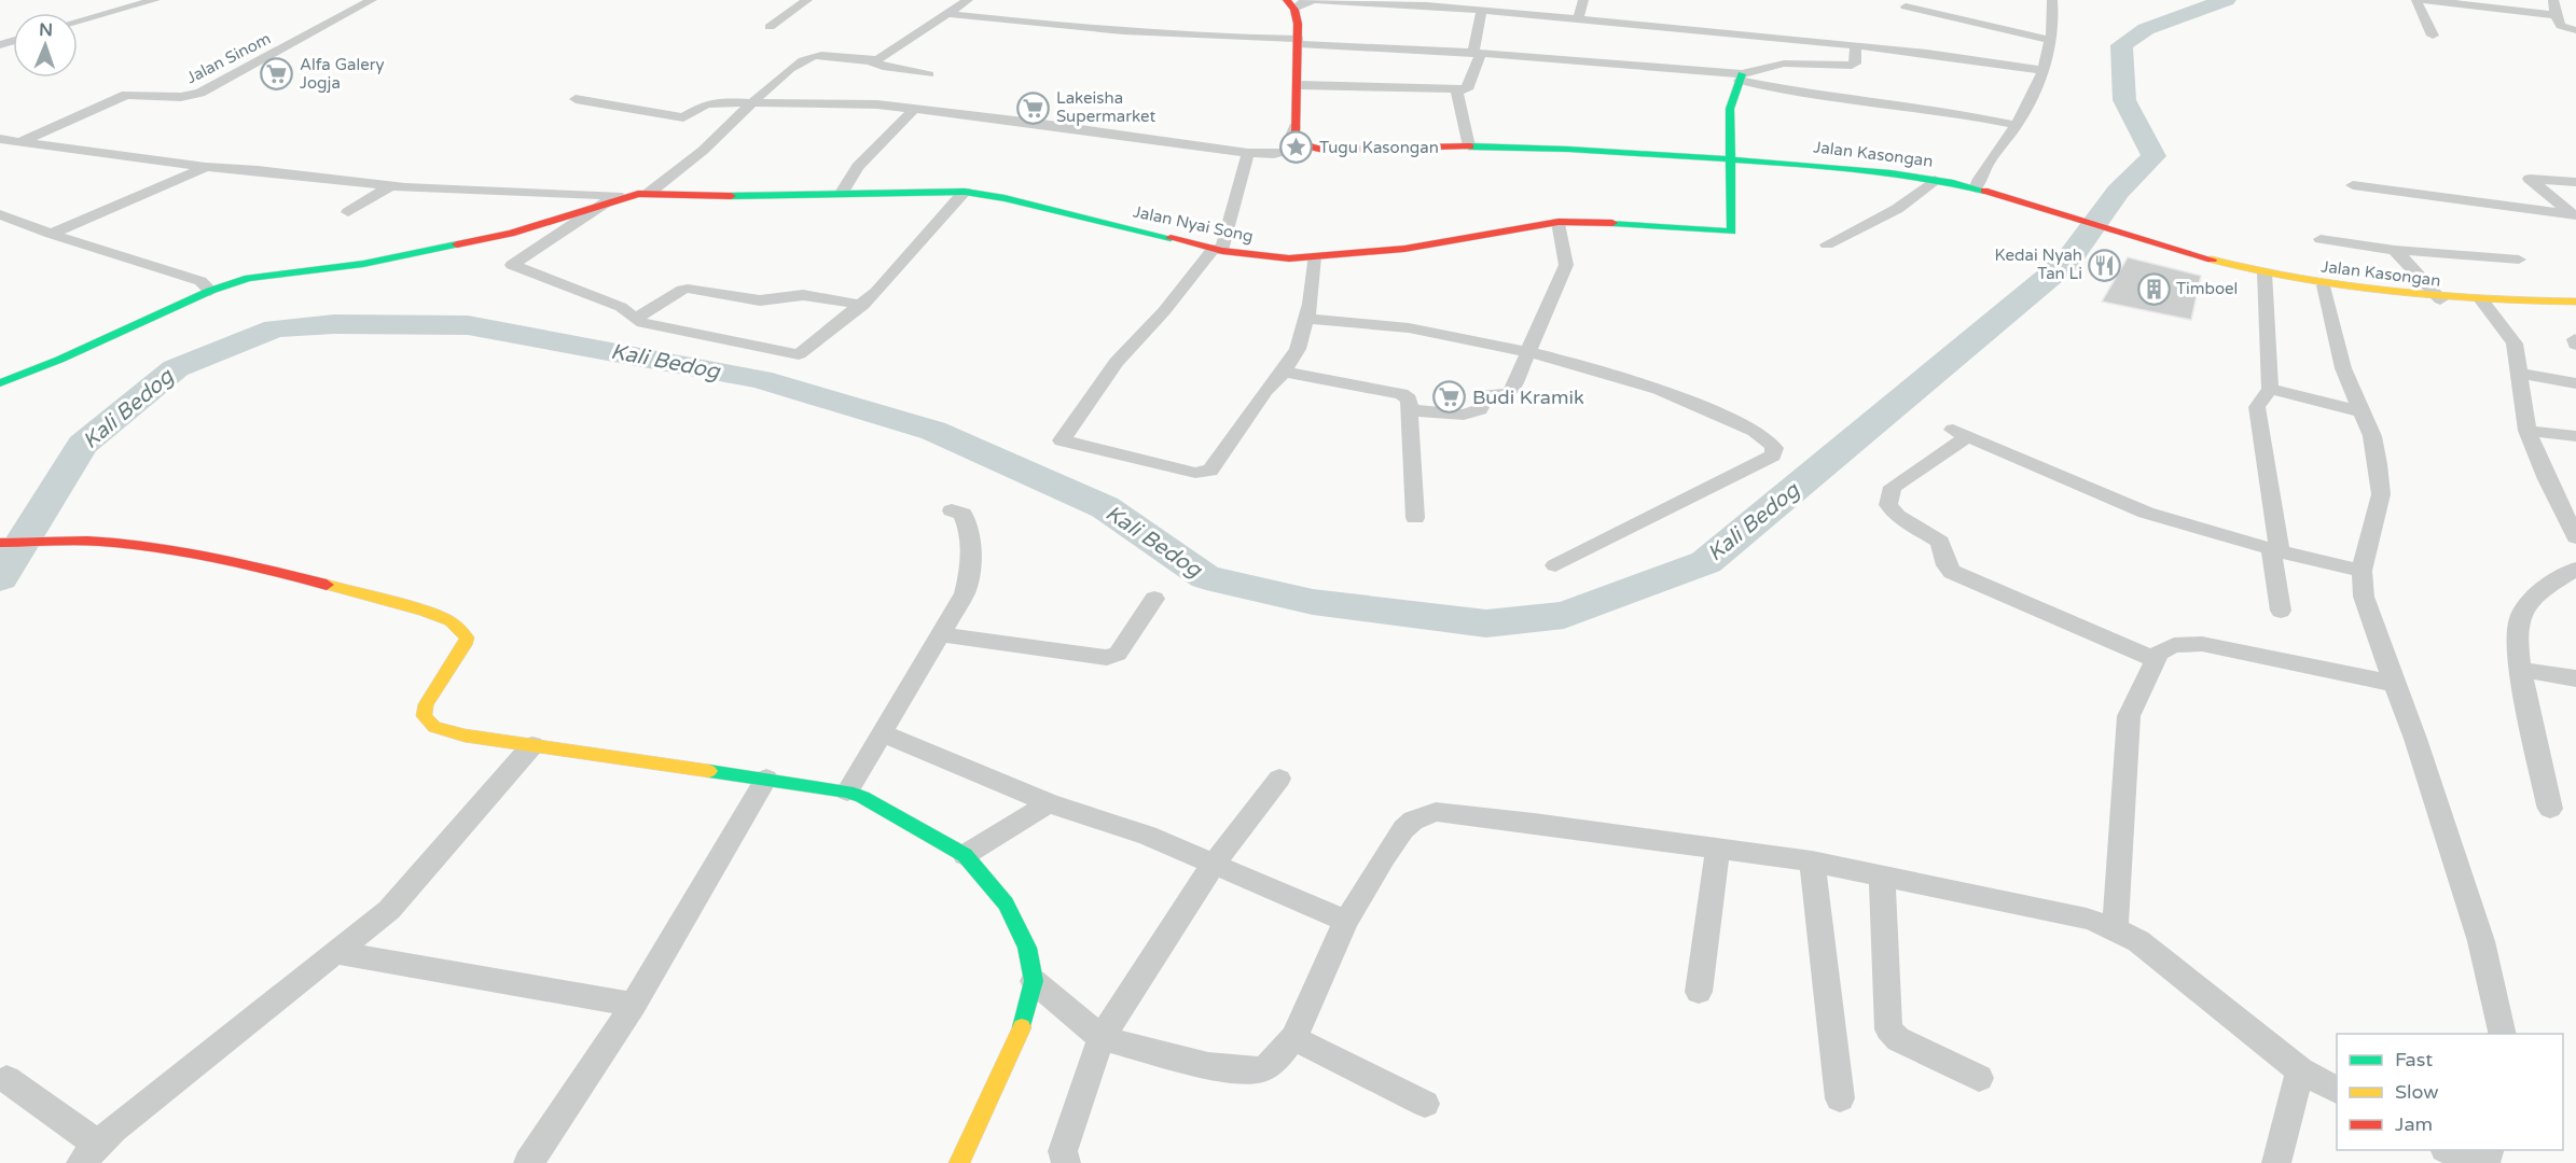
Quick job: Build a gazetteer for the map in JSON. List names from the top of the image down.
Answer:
{
  "streets": {
    "street": ["Jalan Sinom", "Jalan Kasongan", "Jalan Nyai Song"]
  },
  "crossings": [
    ["Jalan Kasongan", "Jalan Nyai Song"]
  ],
  "water": ["Kali Bedog"],
  "places": {
    "supermarket": ["Alfa Galery Jogja", "Lakeisha Supermarket", "Budi Kramik"],
    "place": ["Tugu Kasongan"],
    "restaurant": ["Kedai Nyah Tan Li"],
    "building": ["Timboel"]
  },
  "legend": ["Fast", "Slow", "Jam"],
  "north": "top"
}
